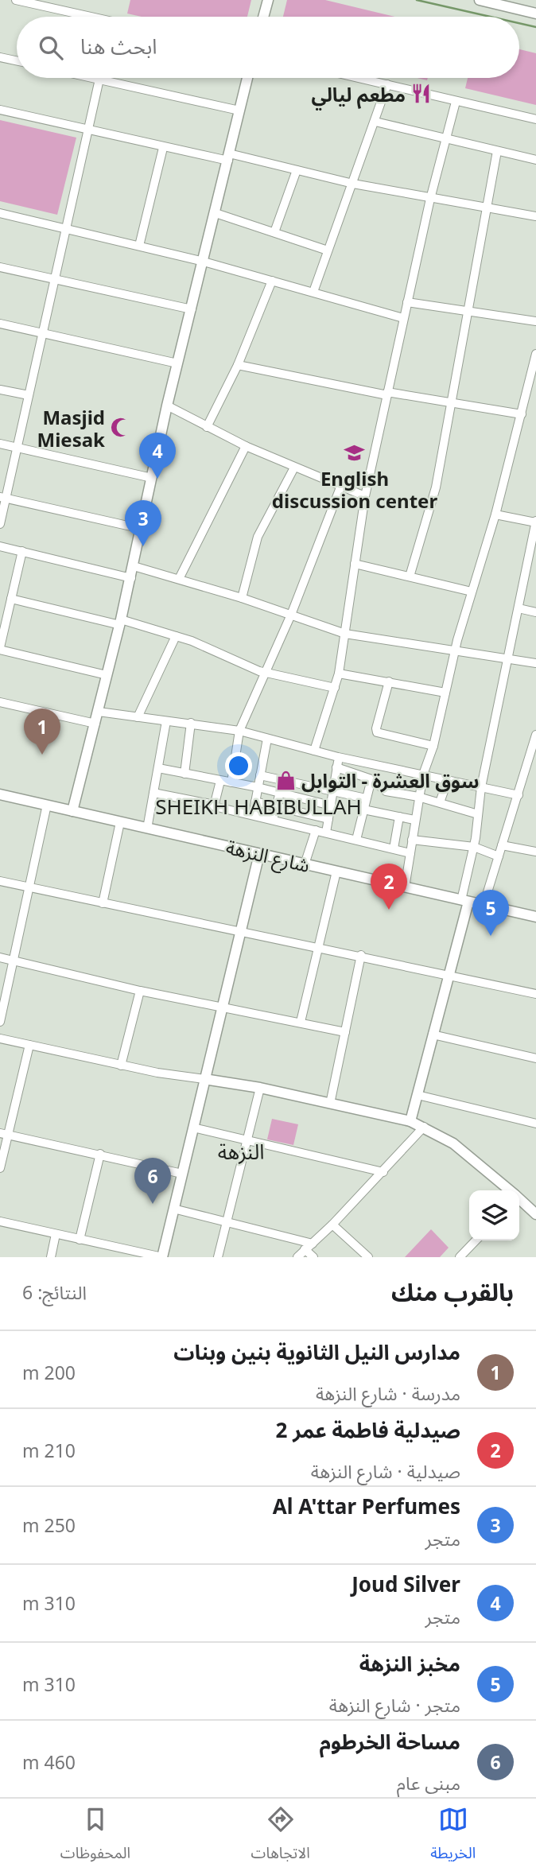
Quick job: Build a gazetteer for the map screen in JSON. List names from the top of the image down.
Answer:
{
  "streets": {
    "street": ["شارع النزهة"]
  },
  "districts": ["SHEIKH HABIBULLAH", "النزهة"],
  "places": {
    "restaurant": ["مطعم ليالي"],
    "mosque": ["Masjid Miesak"],
    "school or university": ["English discussion center"],
    "shop": ["سوق العشرة - التوابل"]
  },
  "page": {
    "search": "ابحث هنا",
    "pins": [
      "4",
      "3",
      "1",
      "2",
      "5",
      "6"
    ],
    "heading": ["بالقرب منك", "النتائج: 6"],
    "list": [
      {
        "mark": "1",
        "name": "مدارس النيل الثانوية بنين وبنات",
        "note": "مدرسة · شارع النزهة",
        "value": "200 m"
      },
      {
        "mark": "2",
        "name": "صيدلية فاطمة عمر 2",
        "note": "صيدلية · شارع النزهة",
        "value": "210 m"
      },
      {
        "mark": "3",
        "name": "Al A'ttar Perfumes",
        "note": "متجر",
        "value": "250 m"
      },
      {
        "mark": "4",
        "name": "Joud Silver",
        "note": "متجر",
        "value": "310 m"
      },
      {
        "mark": "5",
        "name": "مخبز النزهة",
        "note": "متجر · شارع النزهة",
        "value": "310 m"
      },
      {
        "mark": "6",
        "name": "مساحة الخرطوم",
        "note": "مبنى عام",
        "value": "460 m"
      }
    ],
    "nav": ["الخريطة", "الاتجاهات", "المحفوظات"]
  }
}
